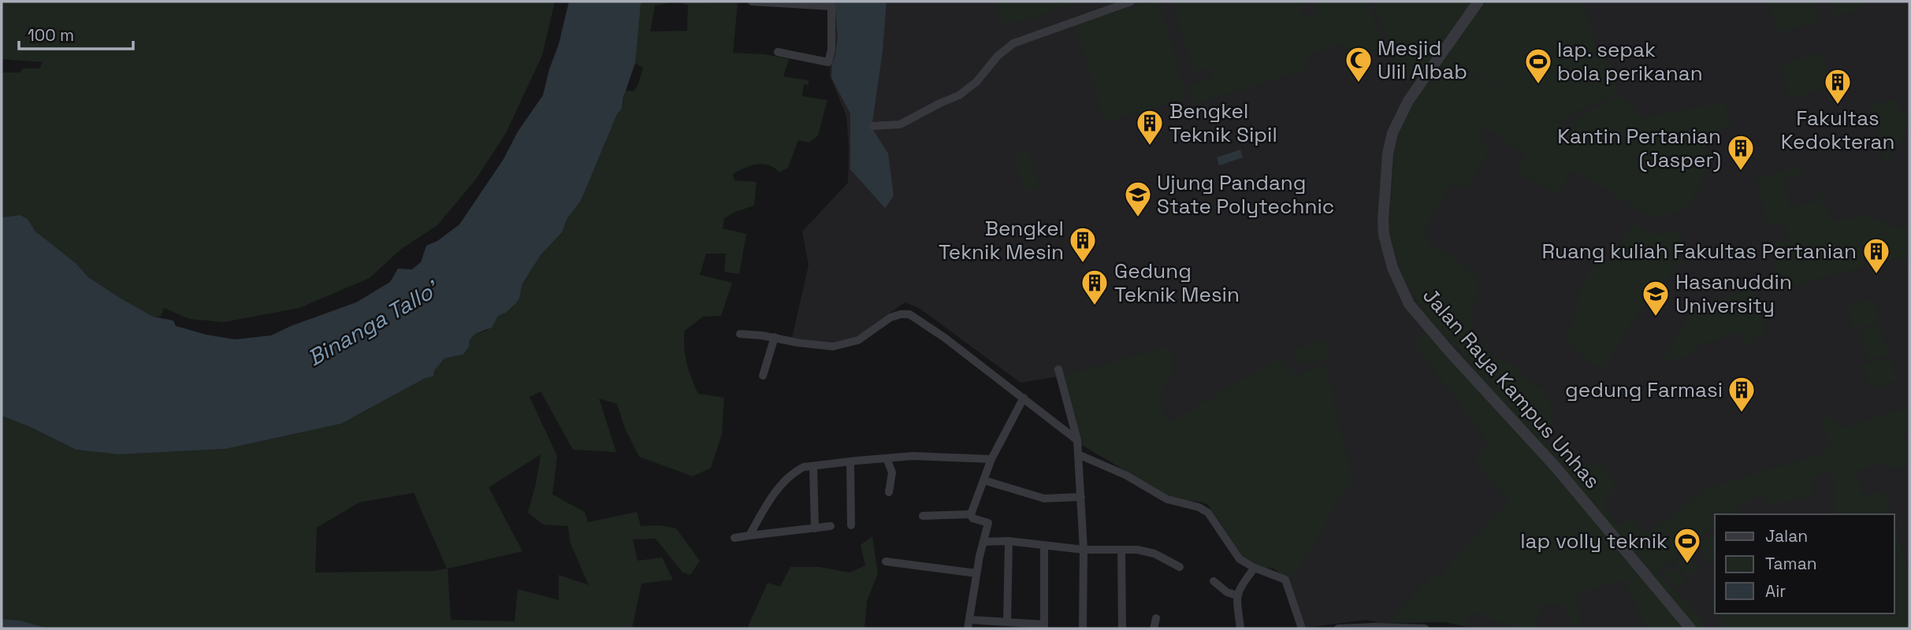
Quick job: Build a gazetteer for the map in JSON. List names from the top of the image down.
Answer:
{
  "streets": {
    "street": ["Jalan Raya Kampus Unhas"]
  },
  "water": ["Binanga Tallo'"],
  "places": {
    "mosque": ["Mesjid Ulil Albab"],
    "sports": ["lap. sepak bola perikanan", "lap volly teknik"],
    "building": [
      "Fakultas Kedokteran",
      "Bengkel Teknik Sipil",
      "Kantin Pertanian (Jasper)",
      "Bengkel Teknik Mesin",
      "Ruang kuliah Fakultas Pertanian",
      "Gedung Teknik Mesin",
      "gedung Farmasi"
    ],
    "school or university": ["Ujung Pandang State Polytechnic", "Hasanuddin University"]
  },
  "legend": ["Jalan", "Taman", "Air"],
  "scale_bar": "100 m"
}
